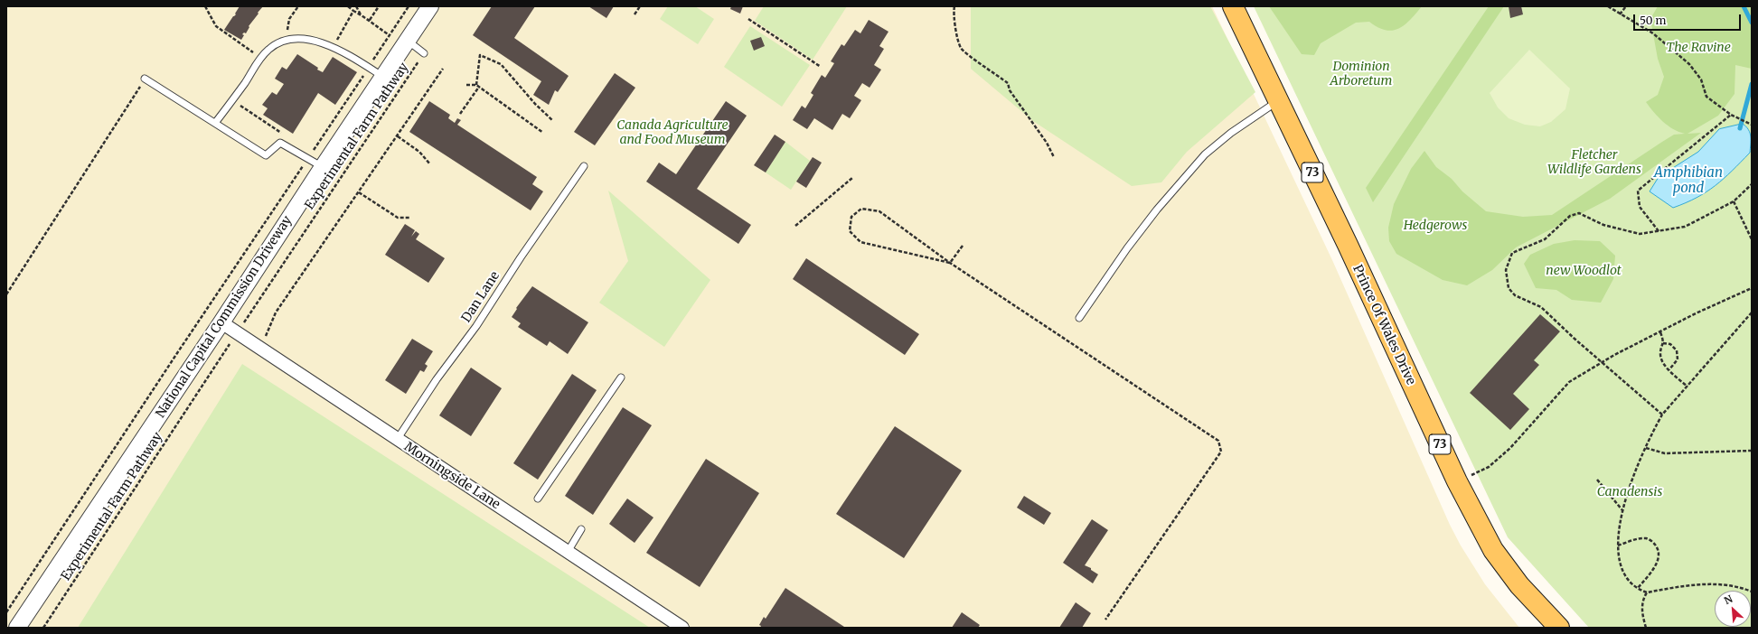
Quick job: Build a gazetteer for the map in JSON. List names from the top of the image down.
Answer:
{
  "streets": {
    "main road": ["73", "Prince Of Wales Drive"],
    "street": ["National Capital Commission Driveway", "Morningside Lane"],
    "lane": ["Dan Lane"],
    "path": ["Experimental Farm Pathway"]
  },
  "crossings": [
    ["Experimental Farm Pathway", "Morningside Lane"],
    ["Dan Lane", "Morningside Lane"],
    ["National Capital Commission Driveway", "Morningside Lane"]
  ],
  "water": ["Amphibian pond"],
  "parks": [
    "The Ravine",
    "Dominion Arboretum",
    "Canada Agriculture and Food Museum",
    "Fletcher Wildlife Gardens",
    "Hedgerows",
    "new Woodlot",
    "Canadensis"
  ],
  "scale_bar": "50 m",
  "north": "top left"
}
